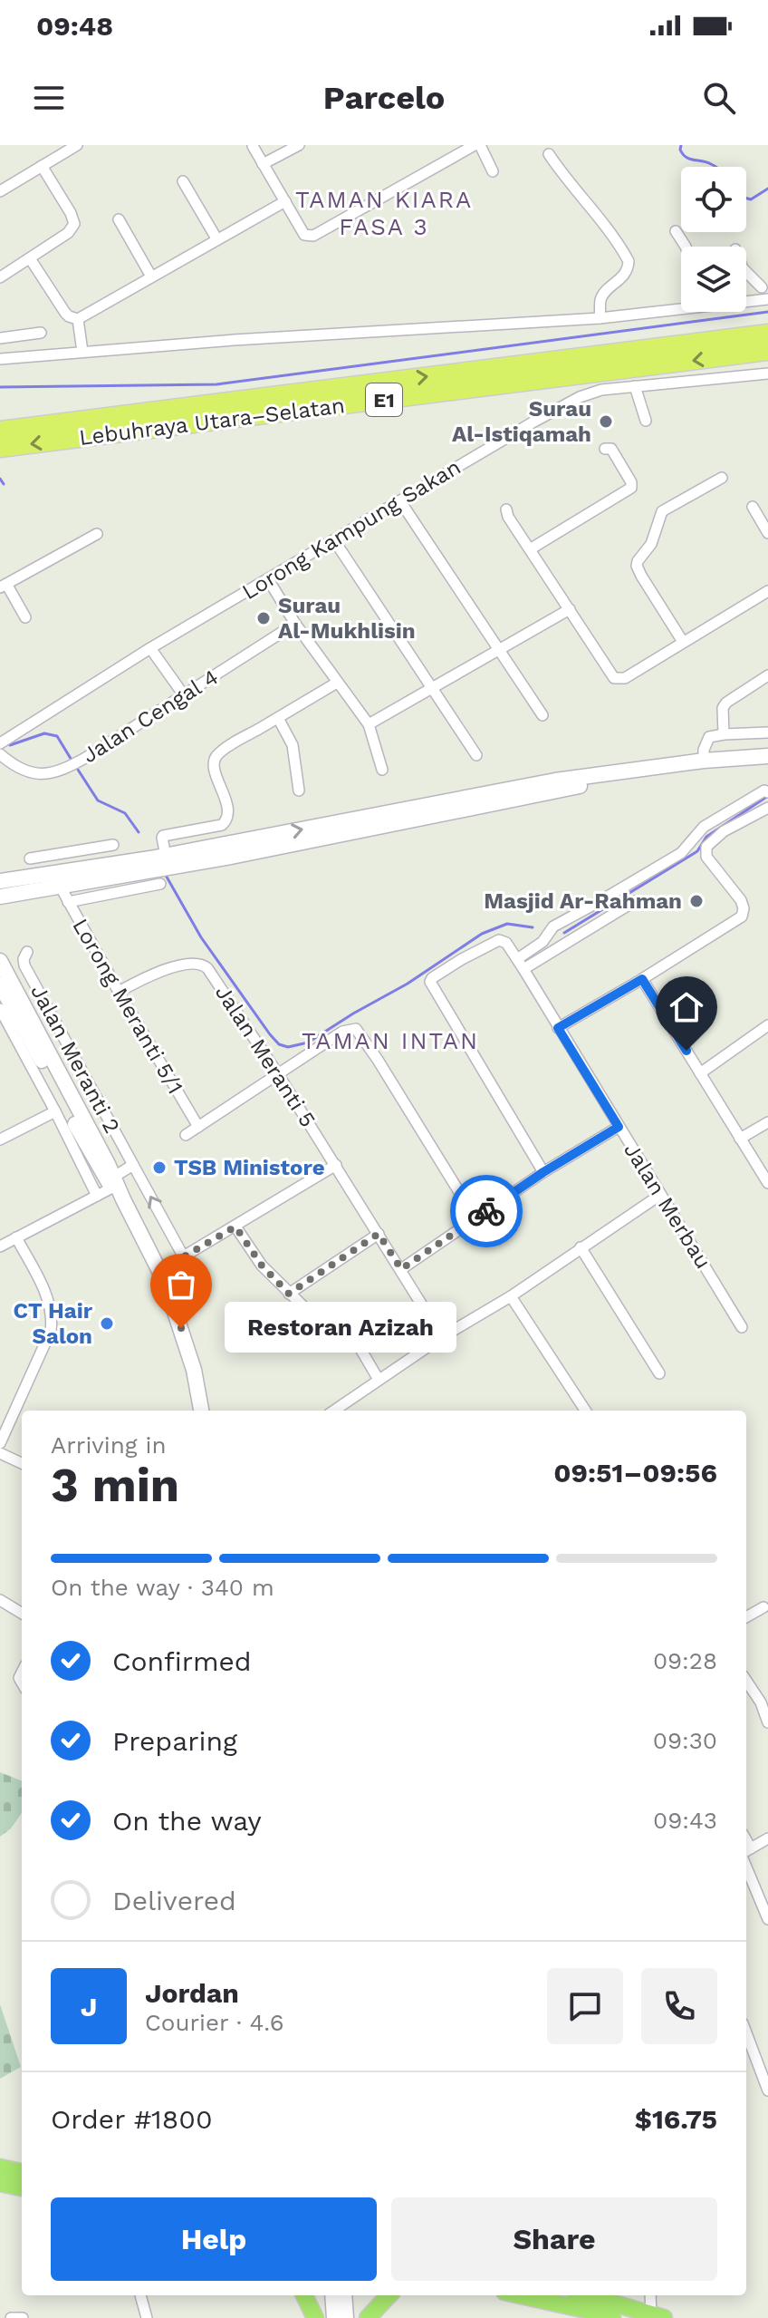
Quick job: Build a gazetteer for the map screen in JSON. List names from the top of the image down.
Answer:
{
  "streets": {
    "highway": ["E1", "Lebuhraya Utara–Selatan"],
    "street": [
      "Lorong Kampung Sakan",
      "Jalan Cengal 4",
      "Lorong Meranti 5/1",
      "Jalan Meranti 5",
      "Jalan Meranti 2",
      "Jalan Merbau"
    ]
  },
  "crossings": [
    ["Lorong Meranti 5/1", "Jalan Meranti 5"]
  ],
  "districts": ["TAMAN KIARA FASA 3", "TAMAN INTAN"],
  "places": [
    "Surau Al-Istiqamah",
    "Surau Al-Mukhlisin",
    "Masjid Ar-Rahman",
    "TSB Ministore",
    "CT Hair Salon",
    "Restoran Azizah"
  ],
  "page": {
    "status": "09:48",
    "header": "Parcelo",
    "bubble": "Restoran Azizah",
    "heading": ["3 min", "Arriving in", "09:51–09:56"],
    "panel": [
      "Jordan",
      "Courier · 4.6",
      "Order #1800",
      "$16.75"
    ],
    "bar": "On the way · 340 m",
    "list": [
      ["Confirmed", "09:28"],
      ["Preparing", "09:30"],
      ["On the way", "09:43"],
      "Delivered"
    ],
    "round": "J",
    "buttons": ["Help", "Share"]
  }
}
